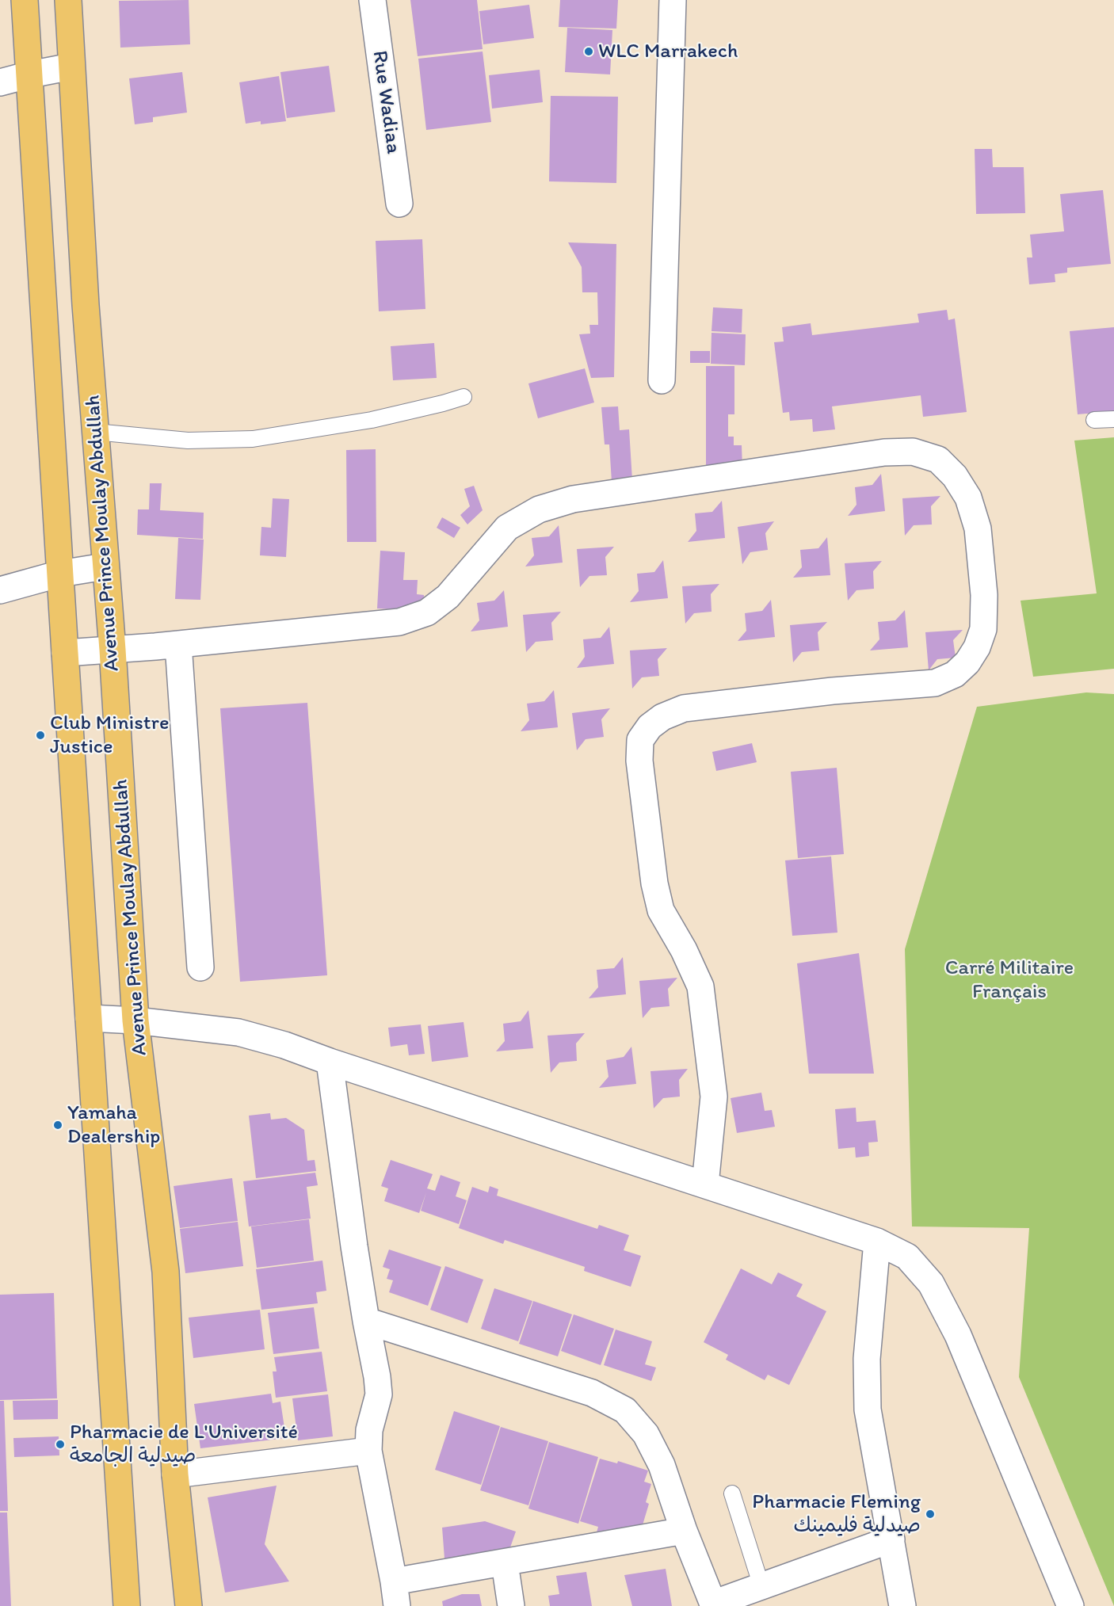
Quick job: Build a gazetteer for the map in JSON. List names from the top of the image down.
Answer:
{
  "streets": {
    "main road": ["Avenue Prince Moulay Abdullah"],
    "street": ["Rue Wadiaa"]
  },
  "parks": ["Carré Militaire Français"],
  "places": [
    "WLC Marrakech",
    "Club Ministre Justice",
    "Yamaha Dealership",
    "Pharmacie de L'Université صيدلية الجامعة",
    "Pharmacie Fleming صيدلية فليمينك"
  ]
}
